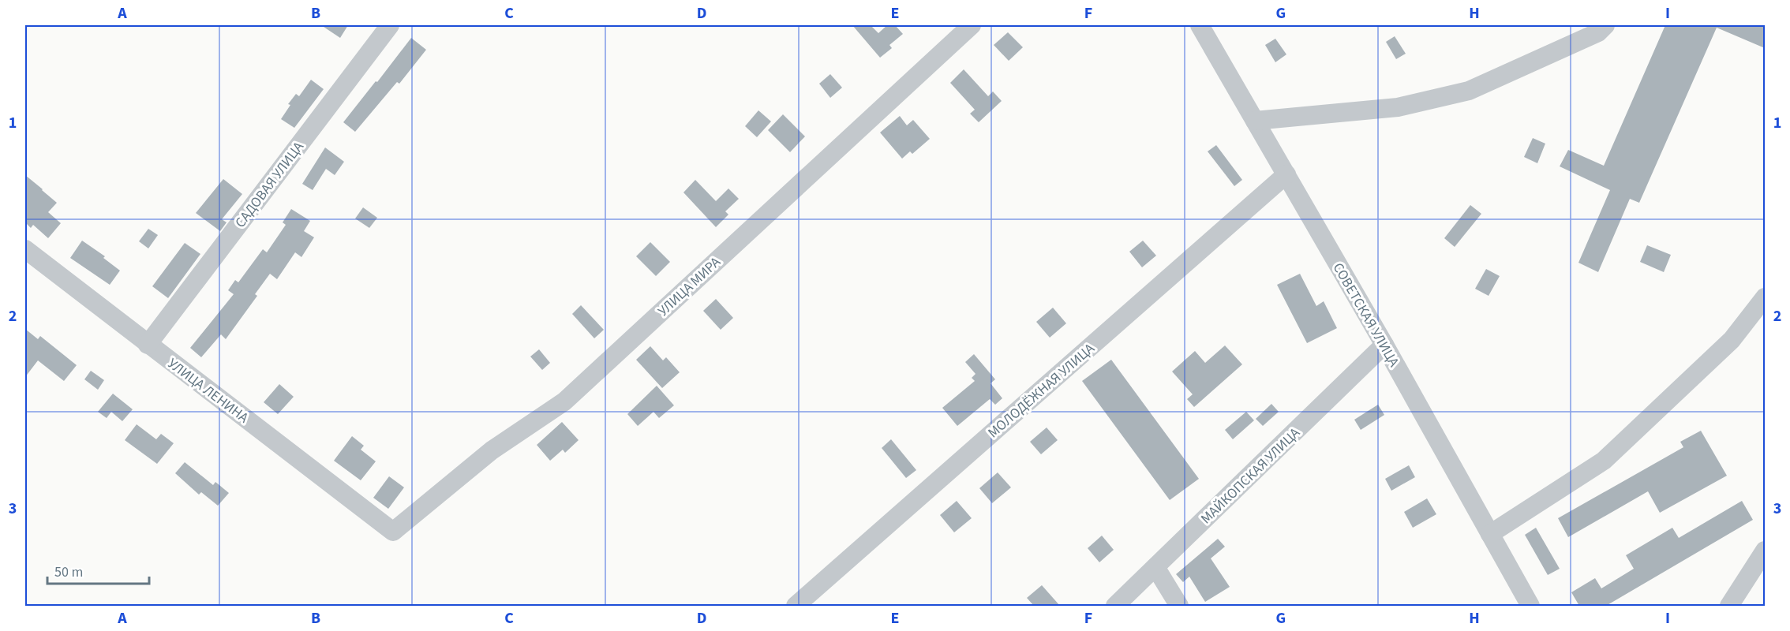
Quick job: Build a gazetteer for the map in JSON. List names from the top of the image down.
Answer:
{
  "streets": {
    "street": [
      "САДОВАЯ УЛИЦА",
      "УЛИЦА МИРА",
      "СОВЕТСКАЯ УЛИЦА",
      "УЛИЦА ЛЕНИНА",
      "МОЛОДЁЖНАЯ УЛИЦА",
      "МАЙКОПСКАЯ УЛИЦА"
    ]
  },
  "crossings": [
    ["САДОВАЯ УЛИЦА", "УЛИЦА ЛЕНИНА"],
    ["УЛИЦА МИРА", "УЛИЦА ЛЕНИНА"],
    ["СОВЕТСКАЯ УЛИЦА", "МОЛОДЁЖНАЯ УЛИЦА"],
    ["СОВЕТСКАЯ УЛИЦА", "МАЙКОПСКАЯ УЛИЦА"]
  ],
  "scale_bar": "50 m",
  "grid": {
    "columns": [
      "A",
      "B",
      "C",
      "D",
      "E",
      "F",
      "G",
      "H",
      "I"
    ],
    "rows": ["1", "2", "3"]
  }
}
